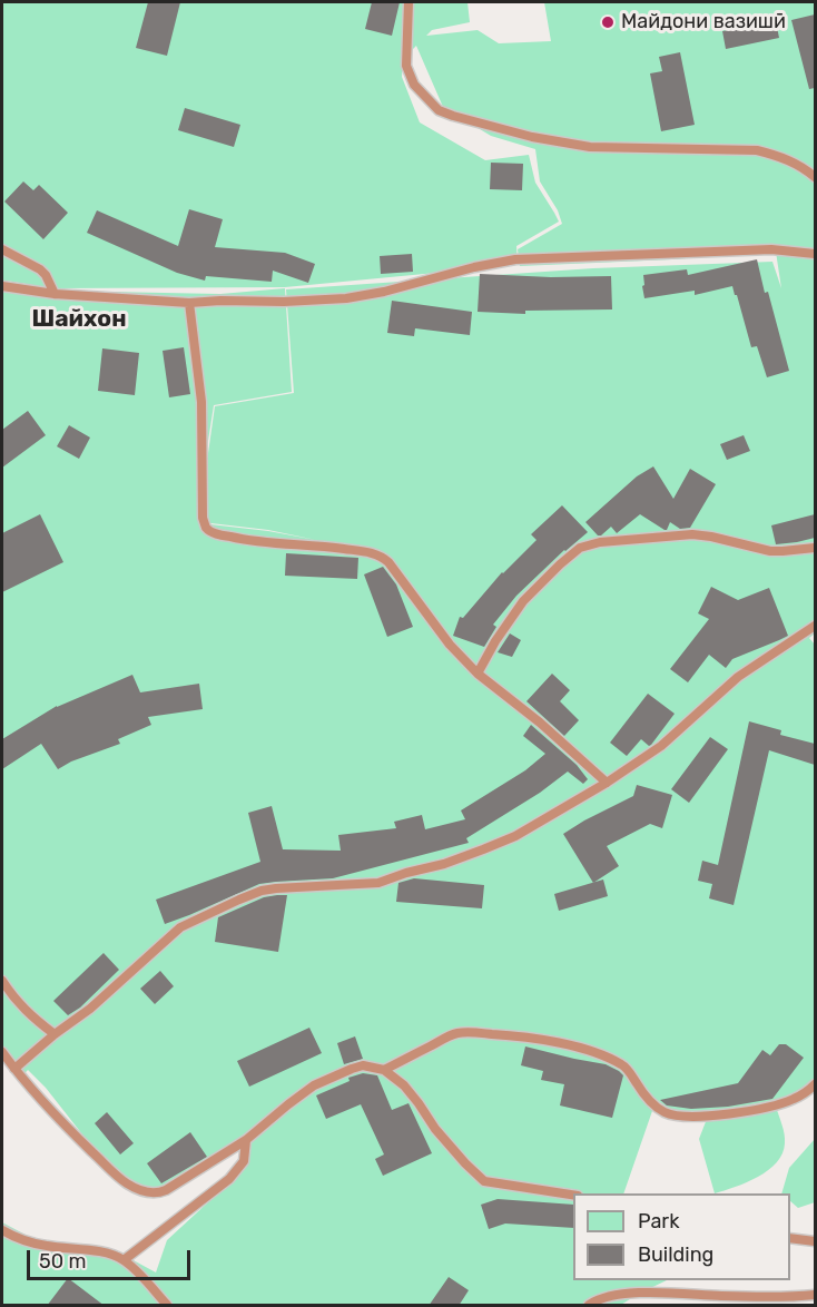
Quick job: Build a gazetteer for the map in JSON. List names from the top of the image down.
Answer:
{
  "districts": ["Шайхон"],
  "places": ["Майдони вазишӣ"],
  "legend": ["Park", "Building"],
  "scale_bar": "50 m"
}
